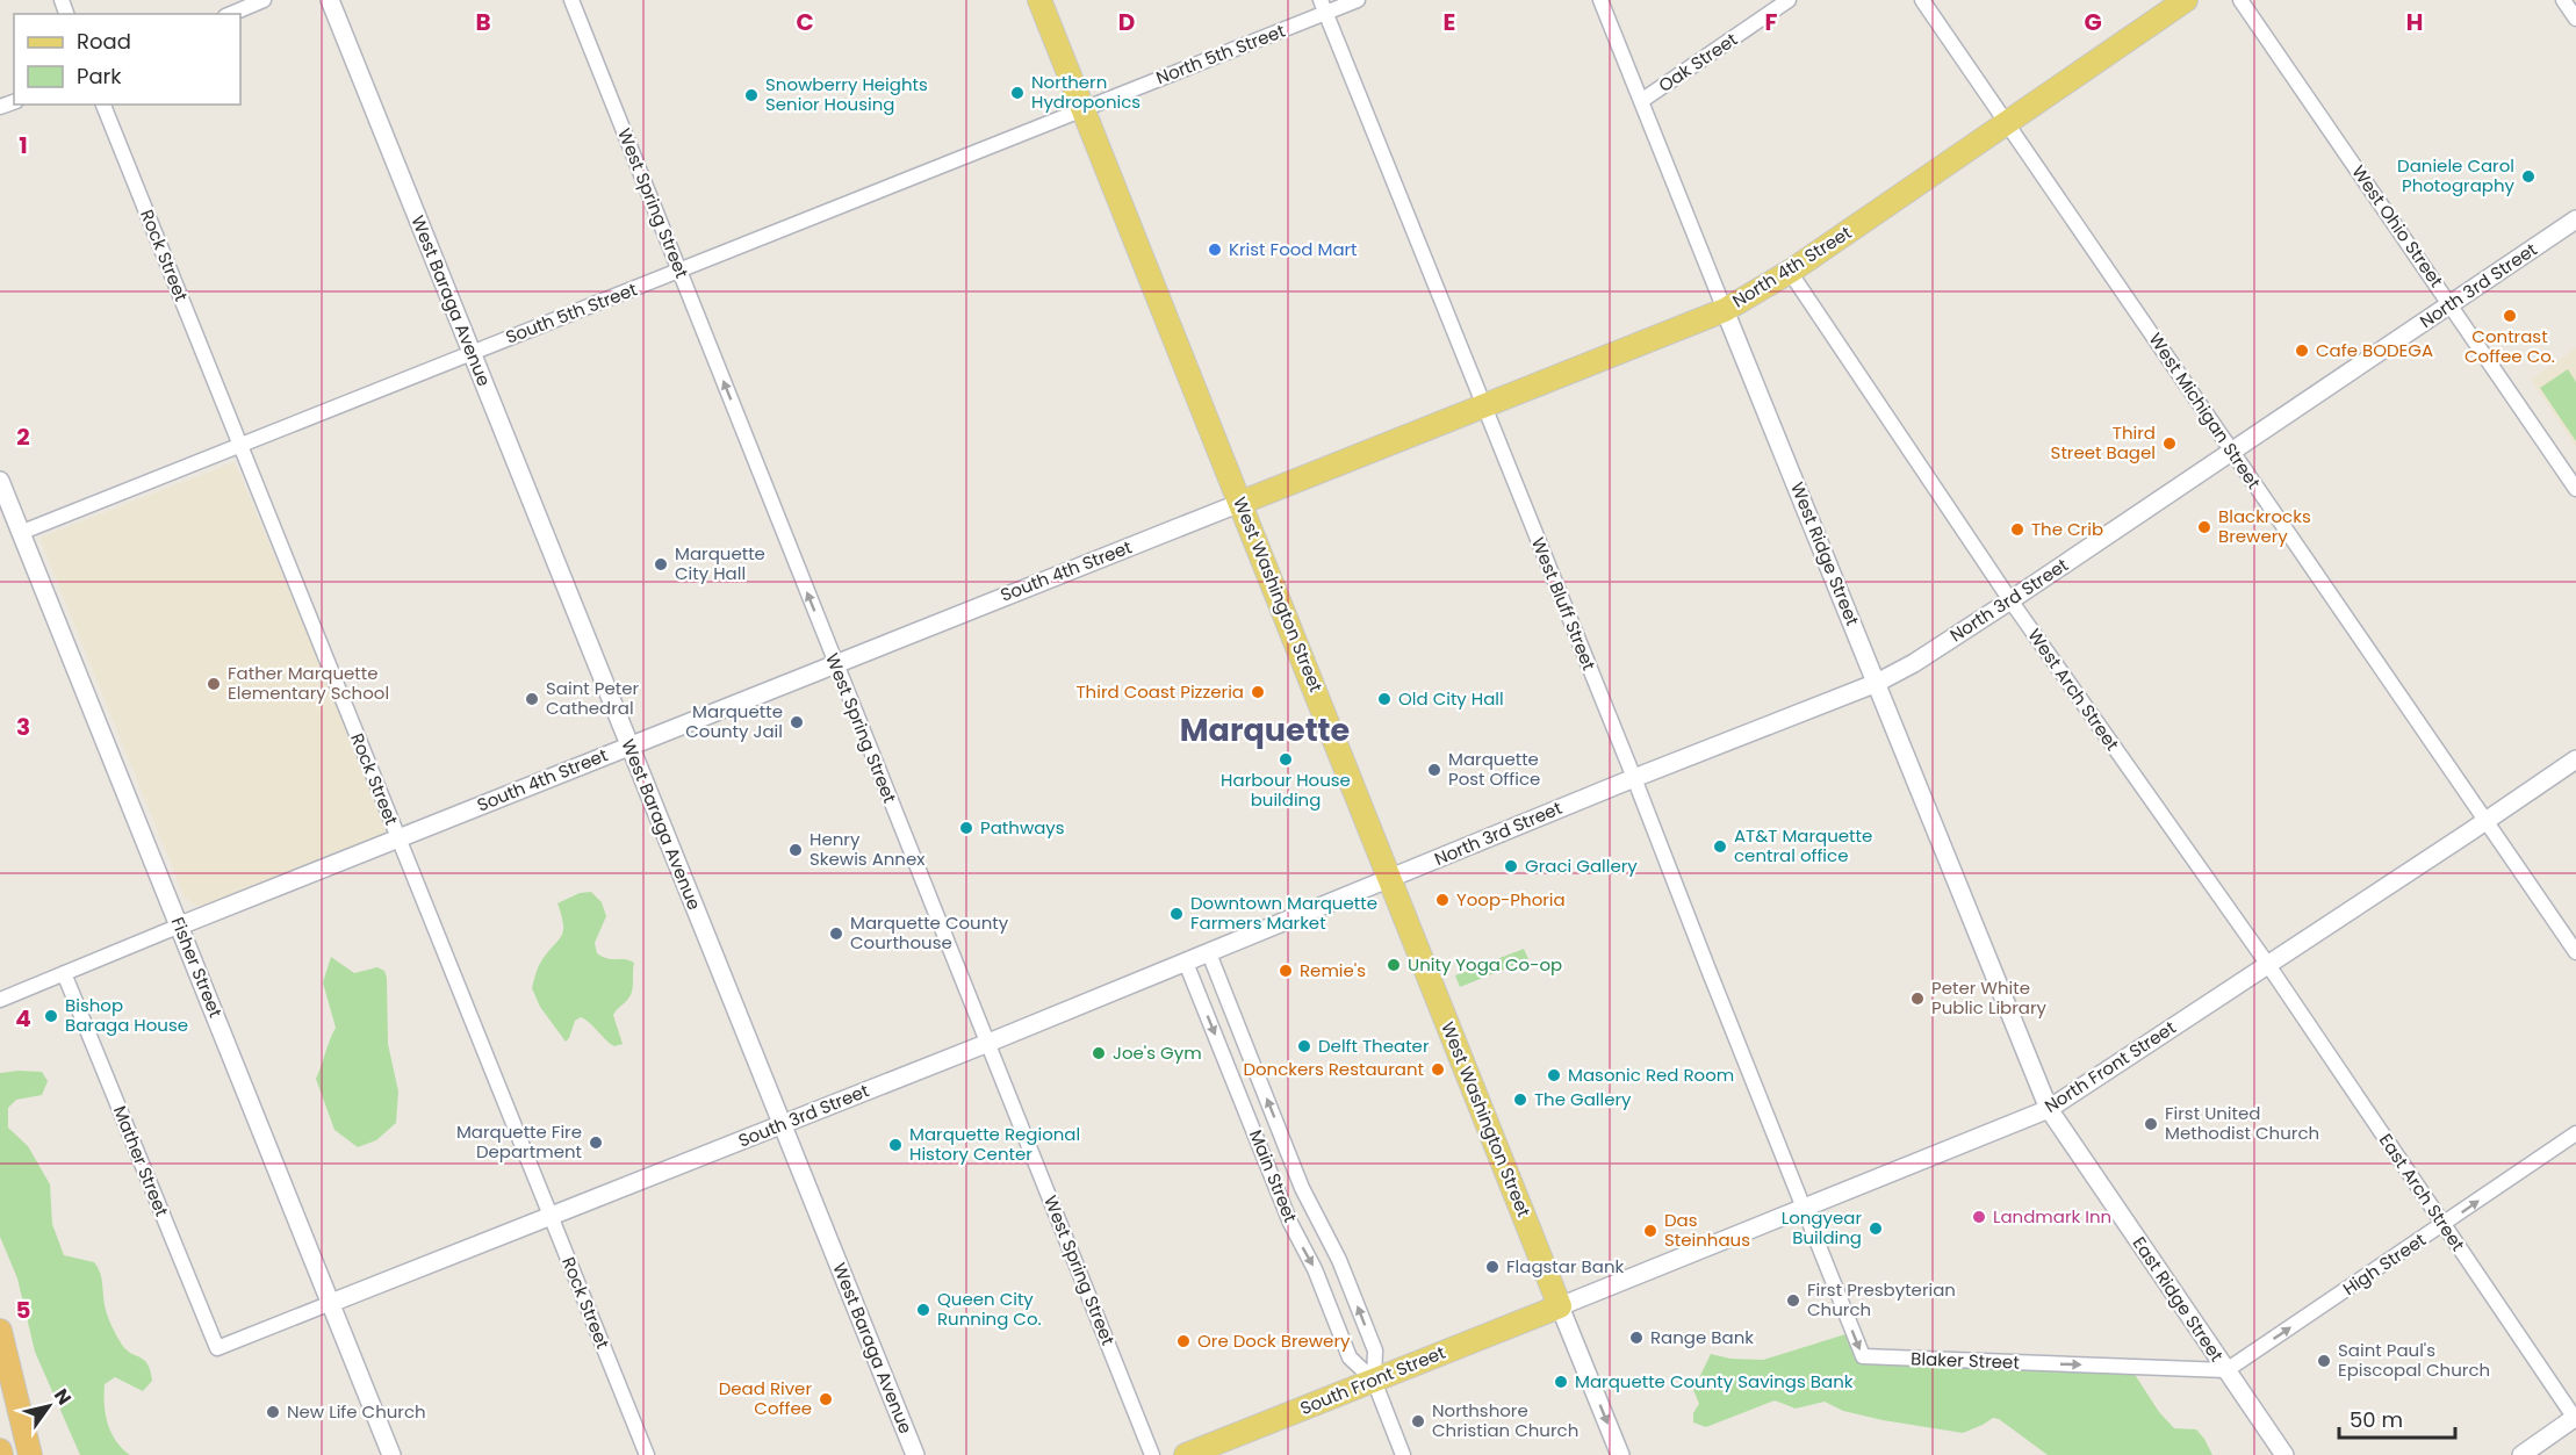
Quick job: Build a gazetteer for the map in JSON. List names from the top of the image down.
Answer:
{
  "streets": {
    "main road": ["North 4th Street", "West Washington Street", "South Front Street"],
    "street": [
      "North 5th Street",
      "Oak Street",
      "West Spring Street",
      "West Ohio Street",
      "Rock Street",
      "North 3rd Street",
      "West Baraga Avenue",
      "South 5th Street",
      "West Michigan Street",
      "West Ridge Street",
      "South 4th Street",
      "West Bluff Street",
      "West Arch Street",
      "Fisher Street",
      "North Front Street",
      "South 3rd Street",
      "Mather Street",
      "Main Street",
      "East Arch Street",
      "High Street",
      "East Ridge Street",
      "Blaker Street"
    ]
  },
  "crossings": [
    ["North 5th Street", "South 5th Street"],
    ["North 5th Street", "West Washington Street"],
    ["North 5th Street", "West Bluff Street"],
    ["Oak Street", "West Ridge Street"],
    ["West Spring Street", "South 5th Street"],
    ["West Spring Street", "South 4th Street"],
    ["West Spring Street", "South 3rd Street"],
    ["West Ohio Street", "North 3rd Street"],
    ["Rock Street", "South 5th Street"],
    ["Rock Street", "South 4th Street"],
    ["Rock Street", "South 3rd Street"],
    ["North 4th Street", "West Michigan Street"],
    ["North 4th Street", "West Ridge Street"],
    ["North 4th Street", "South 4th Street"],
    ["North 4th Street", "West Washington Street"],
    ["North 4th Street", "West Bluff Street"],
    ["North 4th Street", "West Arch Street"],
    ["North 3rd Street", "West Michigan Street"],
    ["North 3rd Street", "West Ridge Street"],
    ["North 3rd Street", "West Washington Street"],
    ["North 3rd Street", "West Bluff Street"],
    ["North 3rd Street", "West Arch Street"],
    ["North 3rd Street", "South 3rd Street"],
    ["West Baraga Avenue", "South 5th Street"],
    ["West Baraga Avenue", "South 4th Street"],
    ["West Baraga Avenue", "South 3rd Street"],
    ["South 5th Street", "West Washington Street"],
    ["South 5th Street", "Fisher Street"],
    ["West Michigan Street", "North Front Street"],
    ["West Ridge Street", "North Front Street"],
    ["West Ridge Street", "East Ridge Street"],
    ["South 4th Street", "West Washington Street"],
    ["South 4th Street", "Fisher Street"],
    ["South 4th Street", "Mather Street"],
    ["West Washington Street", "North Front Street"],
    ["West Washington Street", "South 3rd Street"],
    ["West Washington Street", "South Front Street"],
    ["West Bluff Street", "North Front Street"],
    ["West Bluff Street", "Blaker Street"],
    ["West Arch Street", "North Front Street"],
    ["West Arch Street", "East Arch Street"],
    ["Fisher Street", "South 3rd Street"],
    ["North Front Street", "East Arch Street"],
    ["North Front Street", "East Ridge Street"],
    ["North Front Street", "Blaker Street"],
    ["North Front Street", "South Front Street"],
    ["South 3rd Street", "Mather Street"],
    ["South 3rd Street", "Main Street"],
    ["Main Street", "South Front Street"],
    ["East Arch Street", "High Street"],
    ["High Street", "East Ridge Street"],
    ["High Street", "Blaker Street"],
    ["East Ridge Street", "Blaker Street"]
  ],
  "one_way": ["High Street", "Blaker Street"],
  "districts": ["Marquette"],
  "places": [
    "Northern Hydroponics",
    "Snowberry Heights Senior Housing",
    "Daniele Carol Photography",
    "Krist Food Mart",
    "Contrast Coffee Co.",
    "Cafe BODEGA",
    "Third Street Bagel",
    "Blackrocks Brewery",
    "The Crib",
    "Marquette City Hall",
    "Father Marquette Elementary School",
    "Third Coast Pizzeria",
    "Saint Peter Cathedral",
    "Old City Hall",
    "Marquette County Jail",
    "Harbour House building",
    "Marquette Post Office",
    "Pathways",
    "AT&T Marquette central office",
    "Henry Skewis Annex",
    "Graci Gallery",
    "Yoop-Phoria",
    "Downtown Marquette Farmers Market",
    "Marquette County Courthouse",
    "Unity Yoga Co-op",
    "Remie's",
    "Peter White Public Library",
    "Bishop Baraga House",
    "Delft Theater",
    "Joe's Gym",
    "Donckers Restaurant",
    "Masonic Red Room",
    "The Gallery",
    "First United Methodist Church",
    "Marquette Fire Department",
    "Marquette Regional History Center",
    "Landmark Inn",
    "Longyear Building",
    "Das Steinhaus",
    "Flagstar Bank",
    "First Presbyterian Church",
    "Queen City Running Co.",
    "Range Bank",
    "Ore Dock Brewery",
    "Saint Paul's Episcopal Church",
    "Marquette County Savings Bank",
    "Dead River Coffee",
    "New Life Church",
    "Northshore Christian Church"
  ],
  "legend": ["Road", "Park"],
  "scale_bar": "50 m",
  "north": "top right",
  "grid": {
    "columns": [
      "B",
      "C",
      "D",
      "E",
      "F",
      "G",
      "H"
    ],
    "rows": [
      "1",
      "2",
      "3",
      "4",
      "5"
    ]
  }
}
